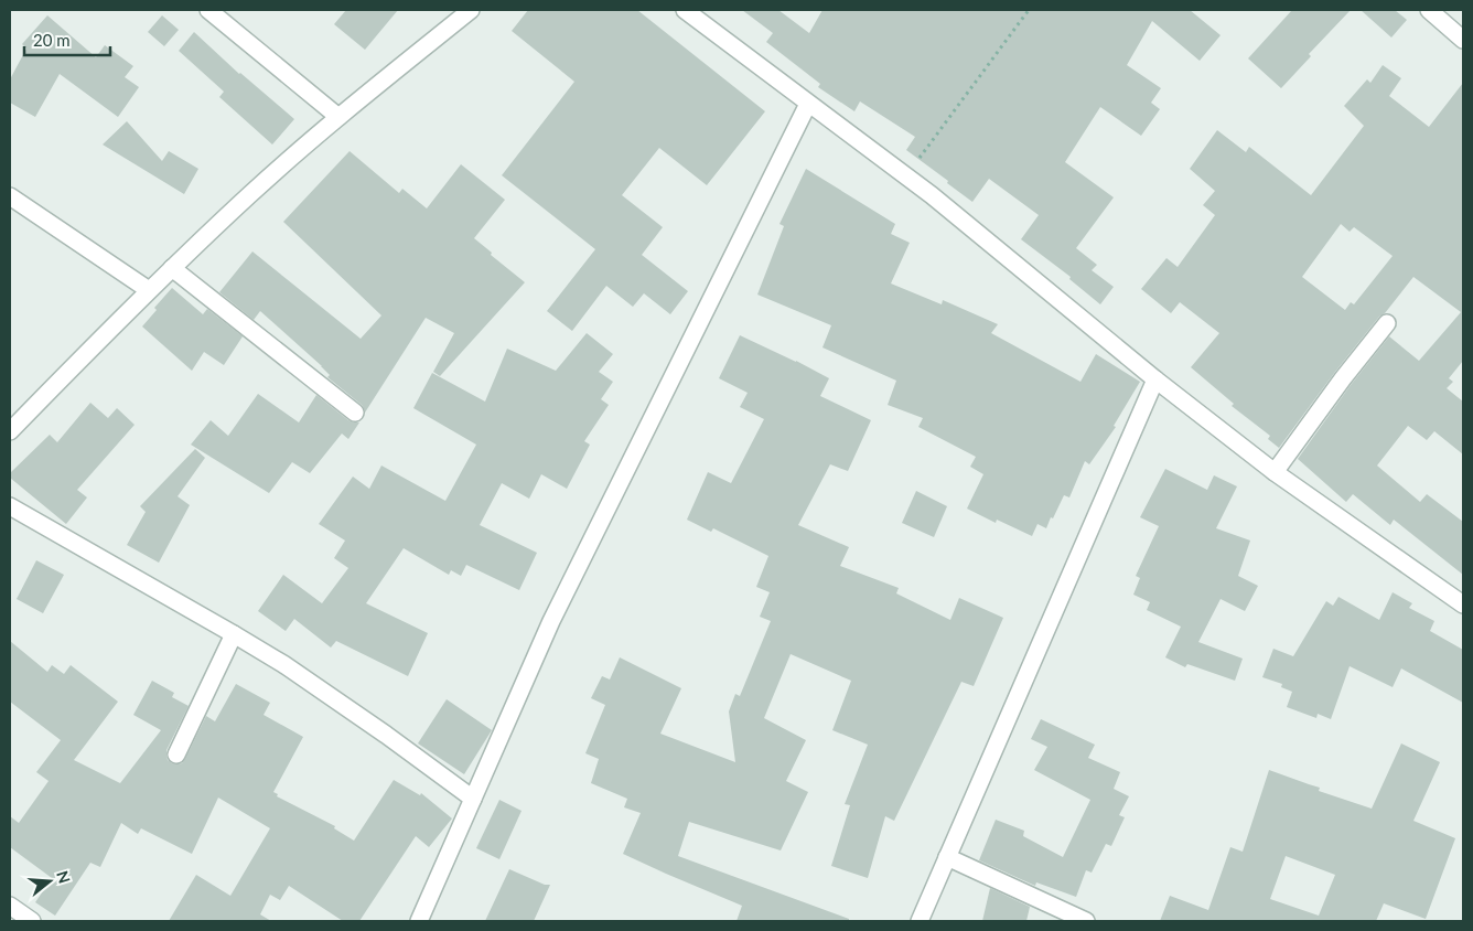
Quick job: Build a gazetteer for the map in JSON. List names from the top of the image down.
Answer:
{
  "scale_bar": "20 m",
  "north": "right"
}
